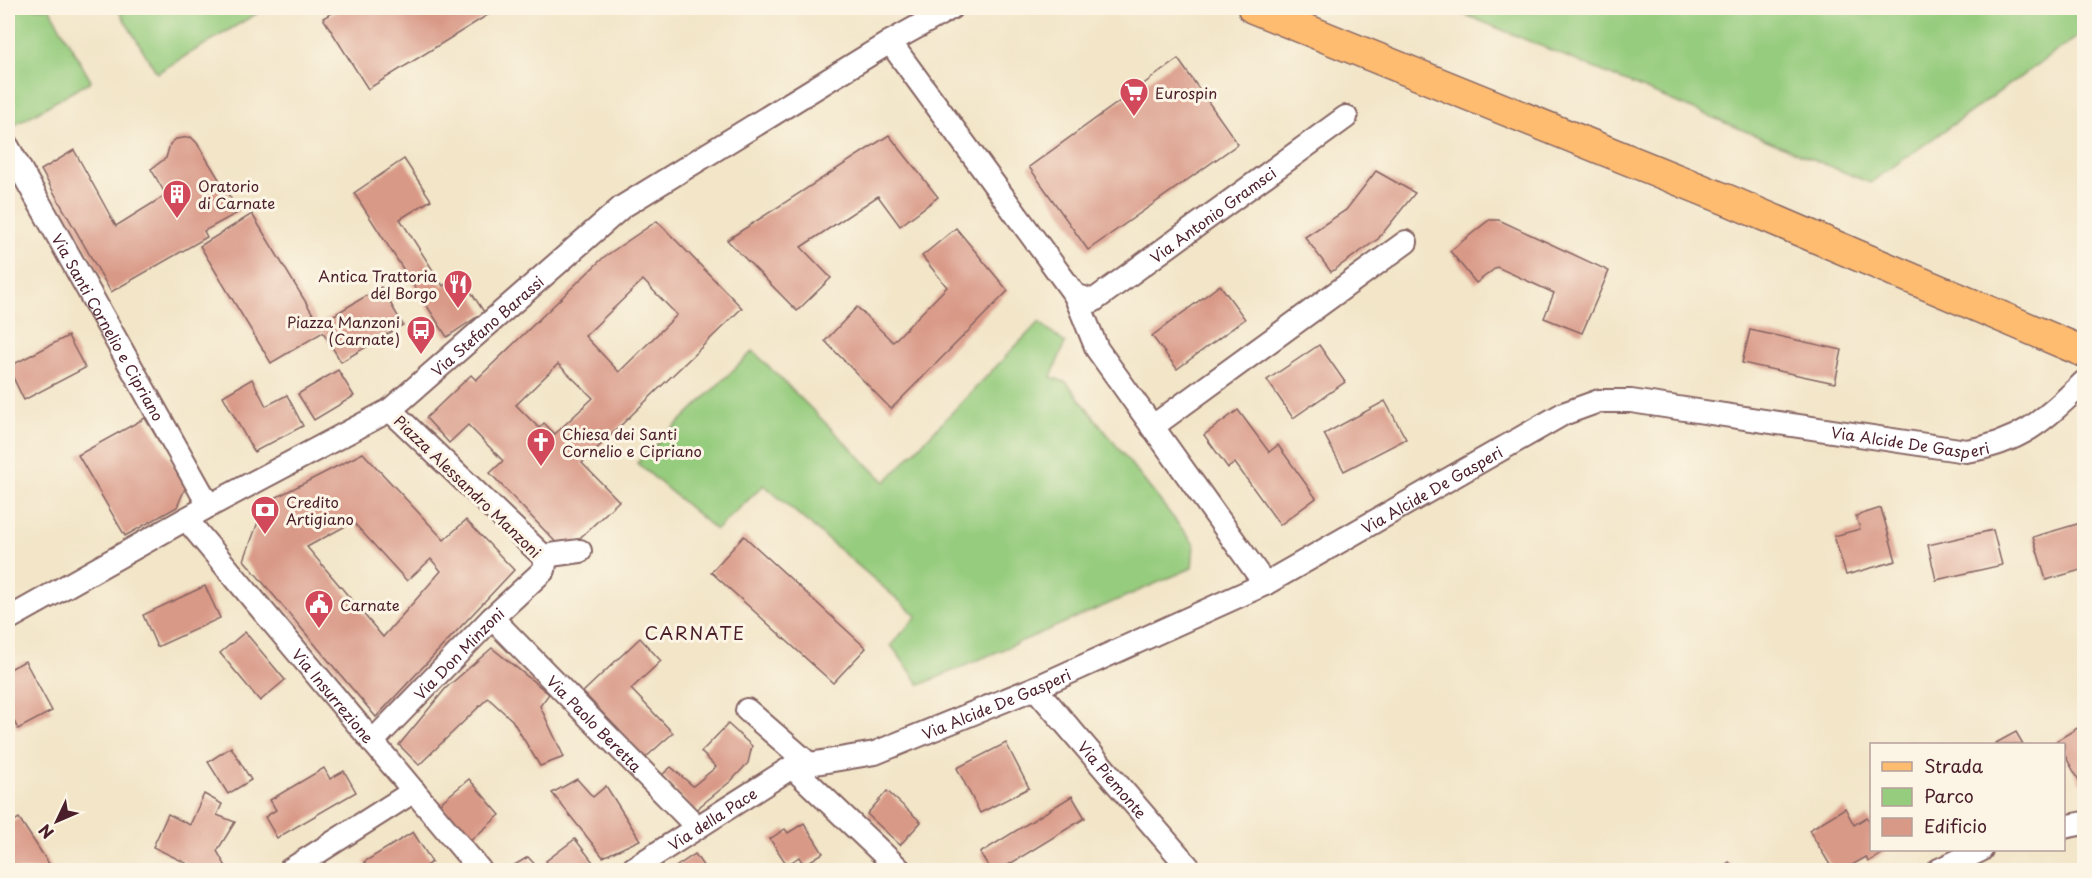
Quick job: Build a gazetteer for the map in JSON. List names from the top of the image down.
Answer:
{
  "streets": {
    "street": [
      "Via Antonio Gramsci",
      "Via Stefano Barassi",
      "Via Santi Cornelio e Cipriano",
      "Via Alcide De Gasperi",
      "Piazza Alessandro Manzoni",
      "Via Don Minzoni",
      "Via Insurrezione",
      "Via Paolo Beretta",
      "Via Piemonte",
      "Via della Pace"
    ]
  },
  "crossings": [
    ["Via Stefano Barassi", "Via Santi Cornelio e Cipriano"],
    ["Via Stefano Barassi", "Piazza Alessandro Manzoni"],
    ["Via Stefano Barassi", "Via Insurrezione"],
    ["Via Alcide De Gasperi", "Via Piemonte"],
    ["Via Alcide De Gasperi", "Via della Pace"],
    ["Piazza Alessandro Manzoni", "Via Don Minzoni"],
    ["Via Don Minzoni", "Via Insurrezione"],
    ["Via Don Minzoni", "Via Paolo Beretta"],
    ["Via Paolo Beretta", "Via della Pace"]
  ],
  "districts": ["CARNATE"],
  "places": {
    "supermarket": ["Eurospin"],
    "building": ["Oratorio di Carnate"],
    "restaurant": ["Antica Trattoria del Borgo"],
    "bus stop": ["Piazza Manzoni (Carnate)"],
    "church": ["Chiesa dei Santi Cornelio e Cipriano"],
    "bank": ["Credito Artigiano"],
    "public building": ["Carnate"]
  },
  "legend": ["Strada", "Parco", "Edificio"],
  "north": "bottom left"
}
